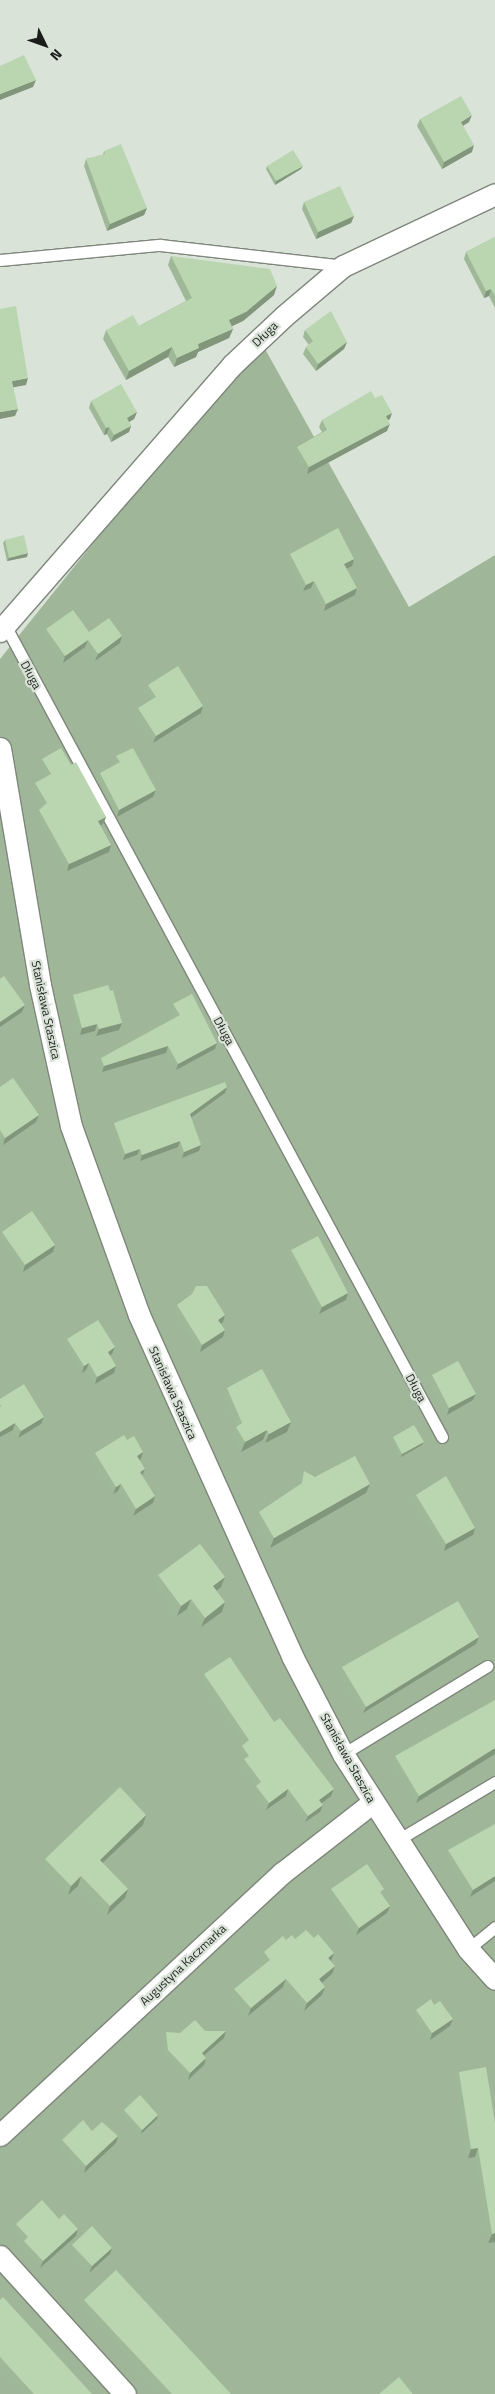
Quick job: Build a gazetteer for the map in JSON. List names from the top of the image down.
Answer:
{
  "streets": {
    "street": ["Długa", "Stanisława Staszica", "Augustyna Kaczmarka"]
  },
  "crossings": [
    ["Stanisława Staszica", "Augustyna Kaczmarka"]
  ],
  "north": "bottom right"
}
